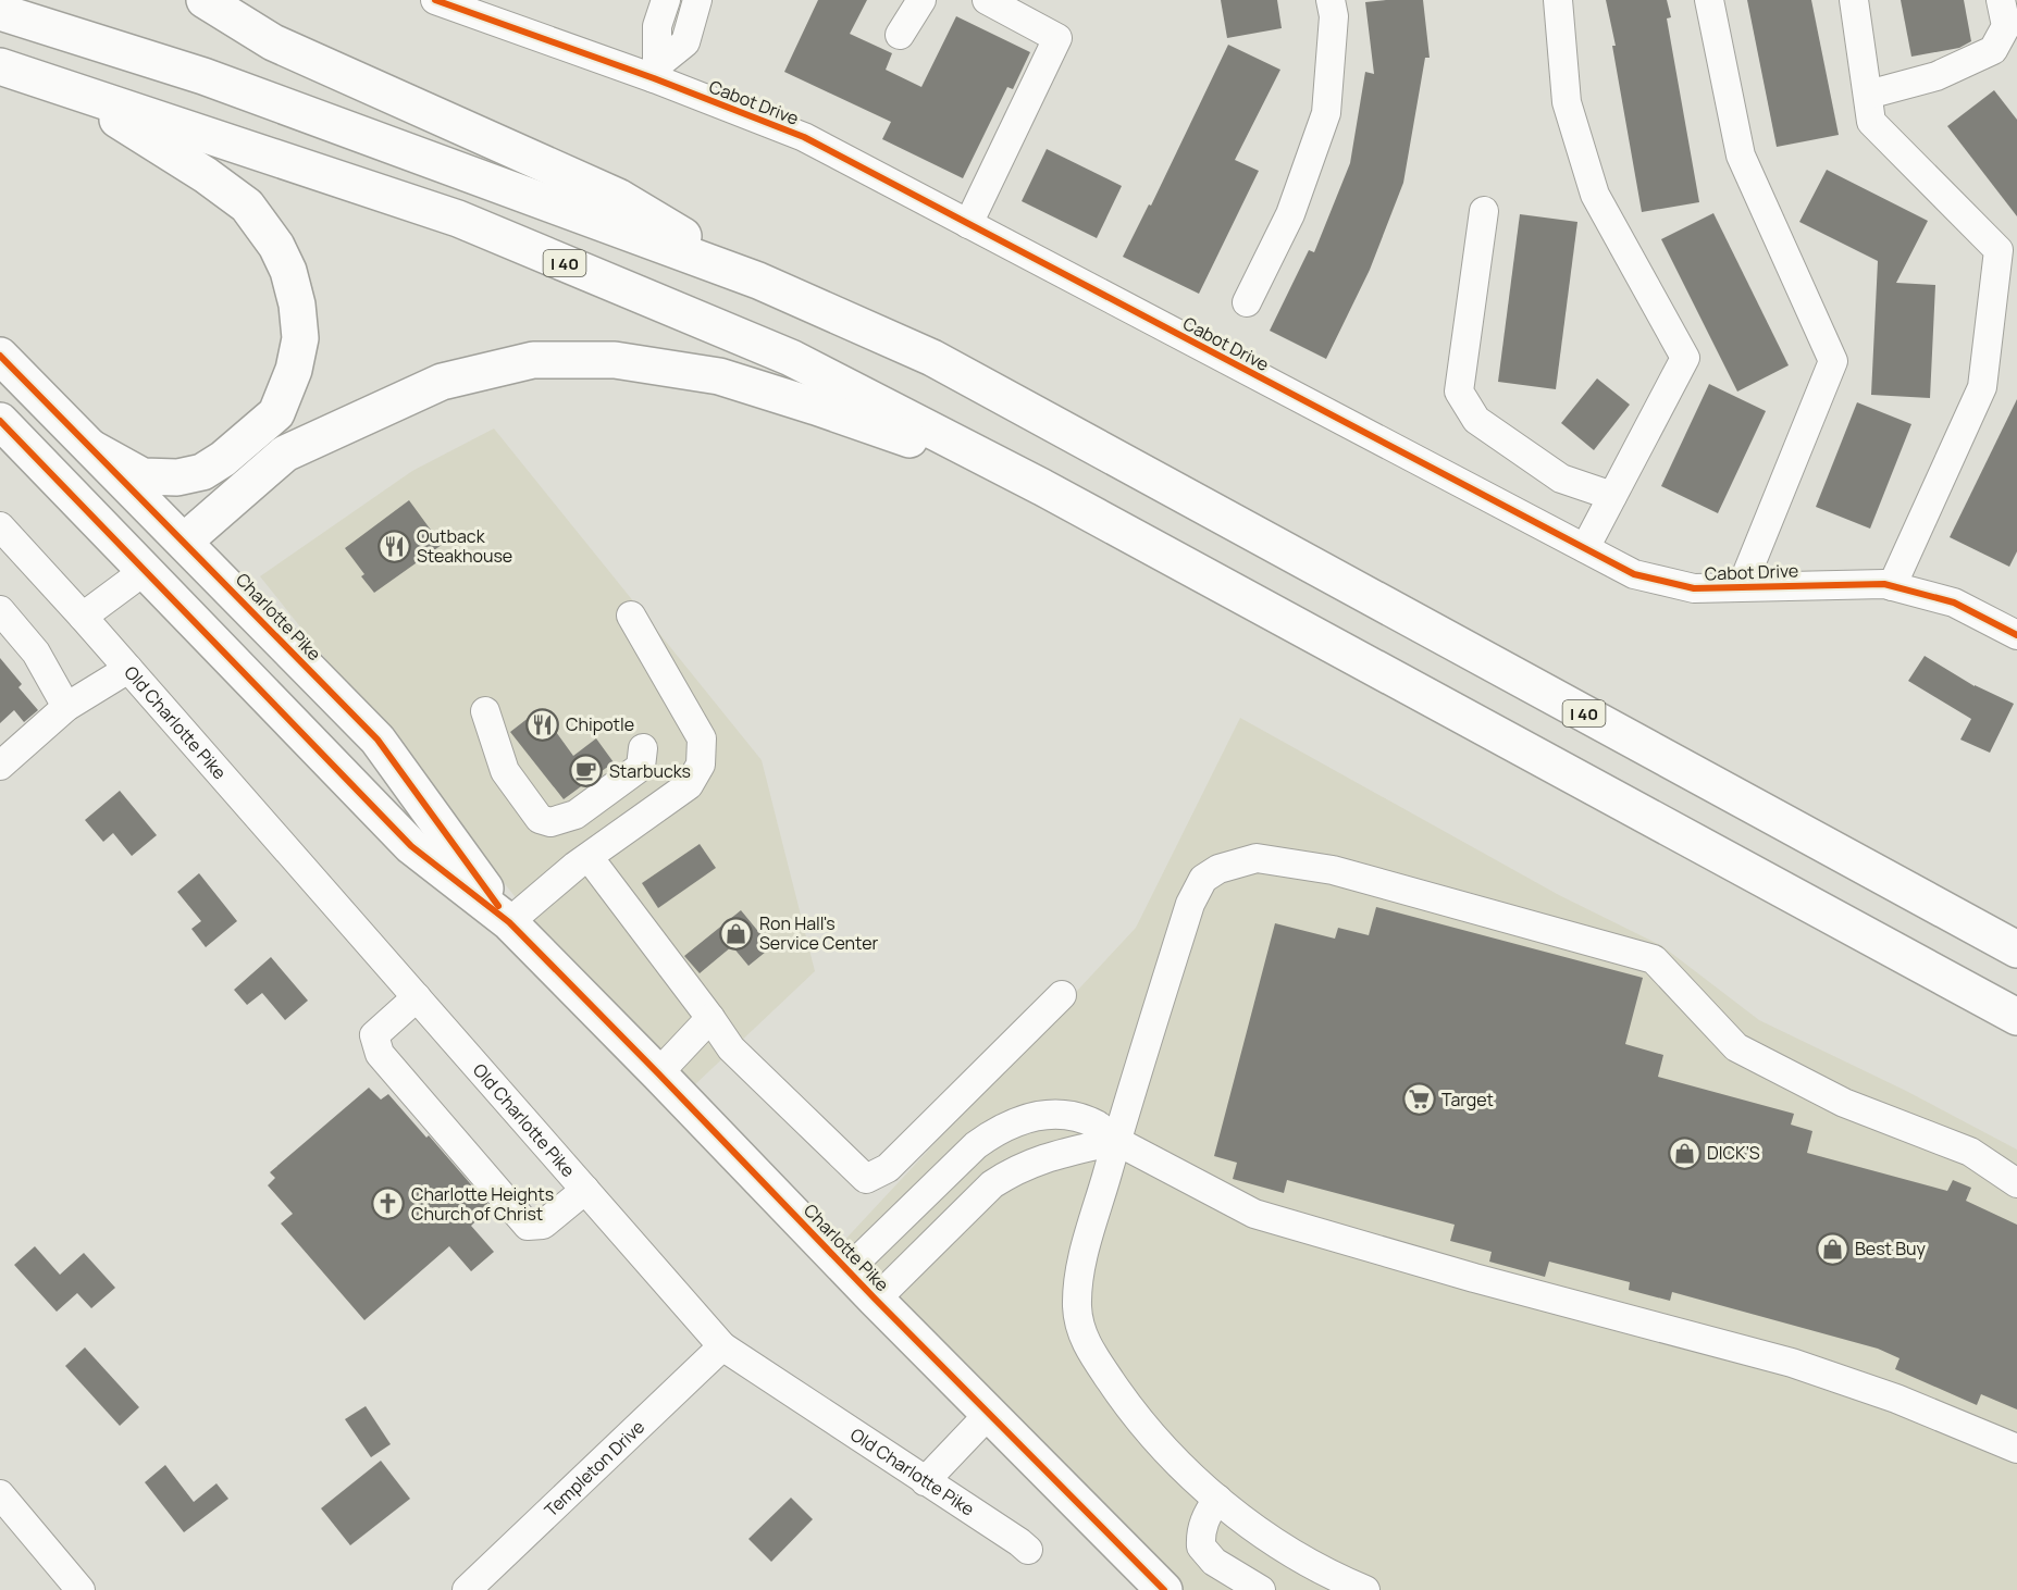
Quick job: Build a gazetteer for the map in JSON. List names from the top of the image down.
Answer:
{
  "streets": {
    "main road": ["I 40", "Charlotte Pike"],
    "street": ["Cabot Drive", "Old Charlotte Pike", "Templeton Drive"]
  },
  "crossings": [
    ["Old Charlotte Pike", "Templeton Drive"]
  ],
  "places": {
    "restaurant": ["Outback Steakhouse", "Chipotle"],
    "cafe": ["Starbucks"],
    "shop": ["Ron Hall's Service Center", "DICK’S", "Best Buy"],
    "supermarket": ["Target"],
    "church": ["Charlotte Heights Church of Christ"]
  }
}
